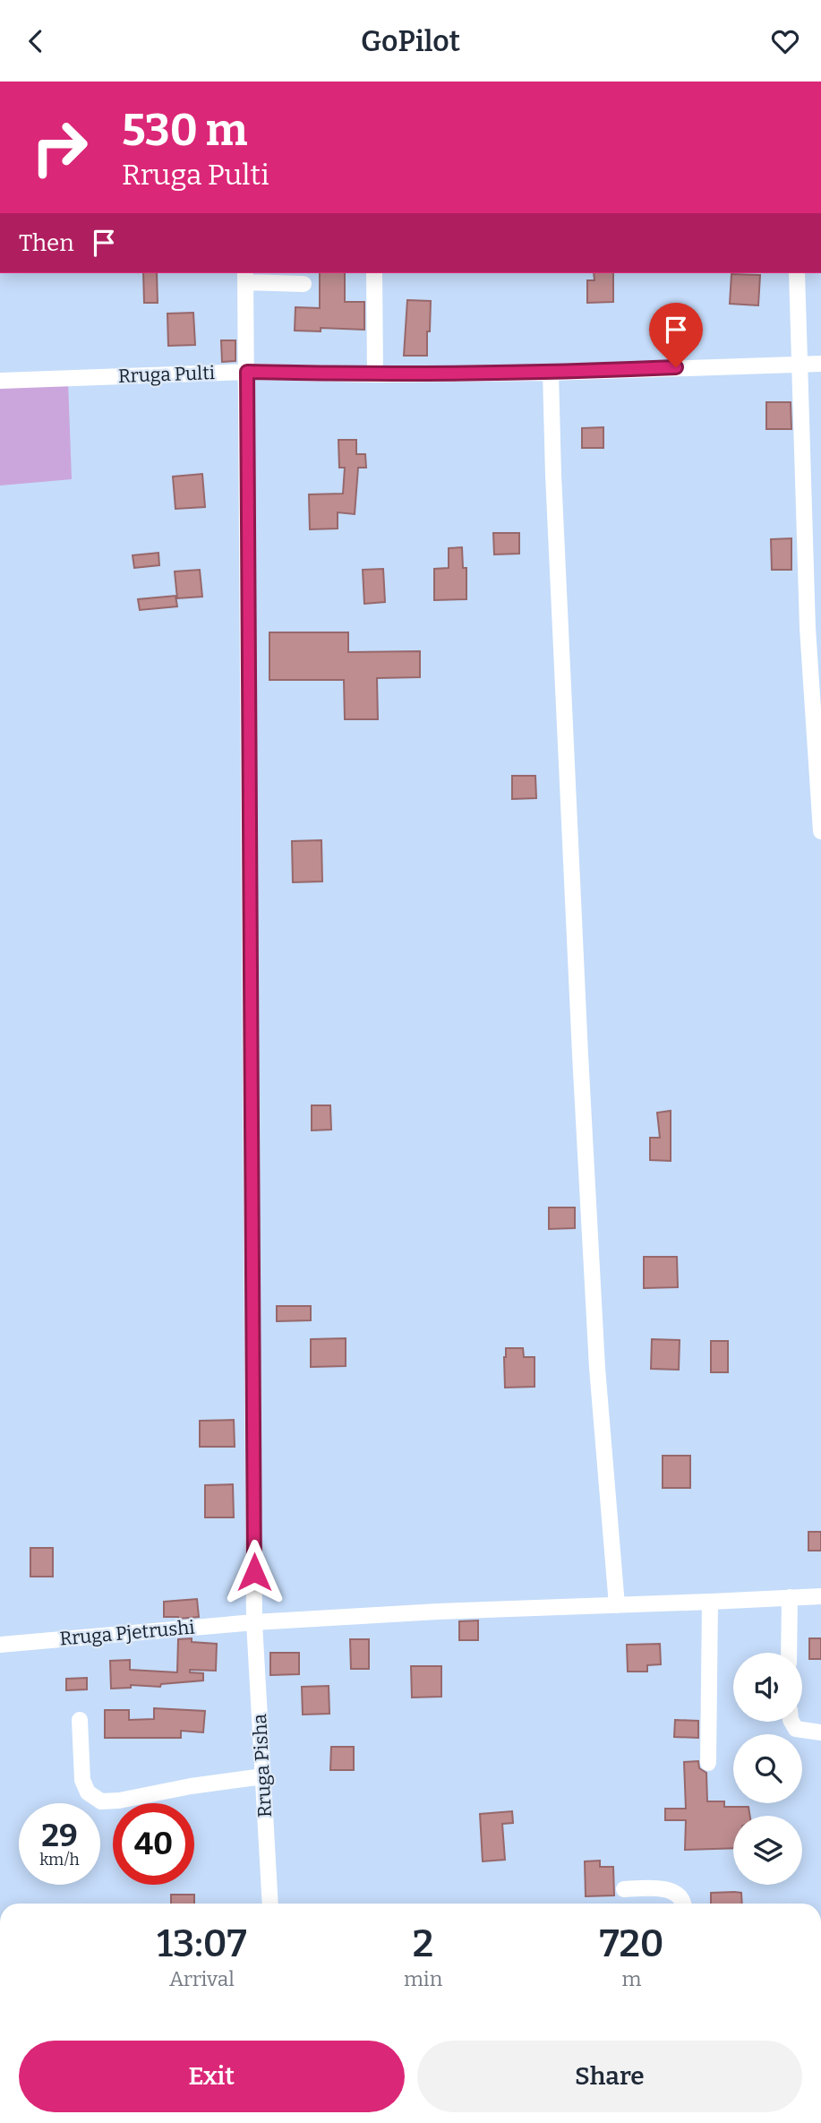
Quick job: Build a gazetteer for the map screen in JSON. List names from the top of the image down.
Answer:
{
  "streets": {
    "street": ["Rruga Pulti", "Rruga Pjetrushi", "Rruga Pisha"]
  },
  "crossings": [
    ["Rruga Pulti", "Rruga Pisha"],
    ["Rruga Pjetrushi", "Rruga Pisha"]
  ],
  "page": {
    "header": "GoPilot",
    "turn": ["530 m", "Rruga Pulti"],
    "then": "Then",
    "speed": "29 km/h",
    "limit": "40",
    "eta": [
      "13:07",
      "Arrival",
      "2",
      "min",
      "720",
      "m"
    ],
    "buttons": ["Exit", "Share"]
  }
}
